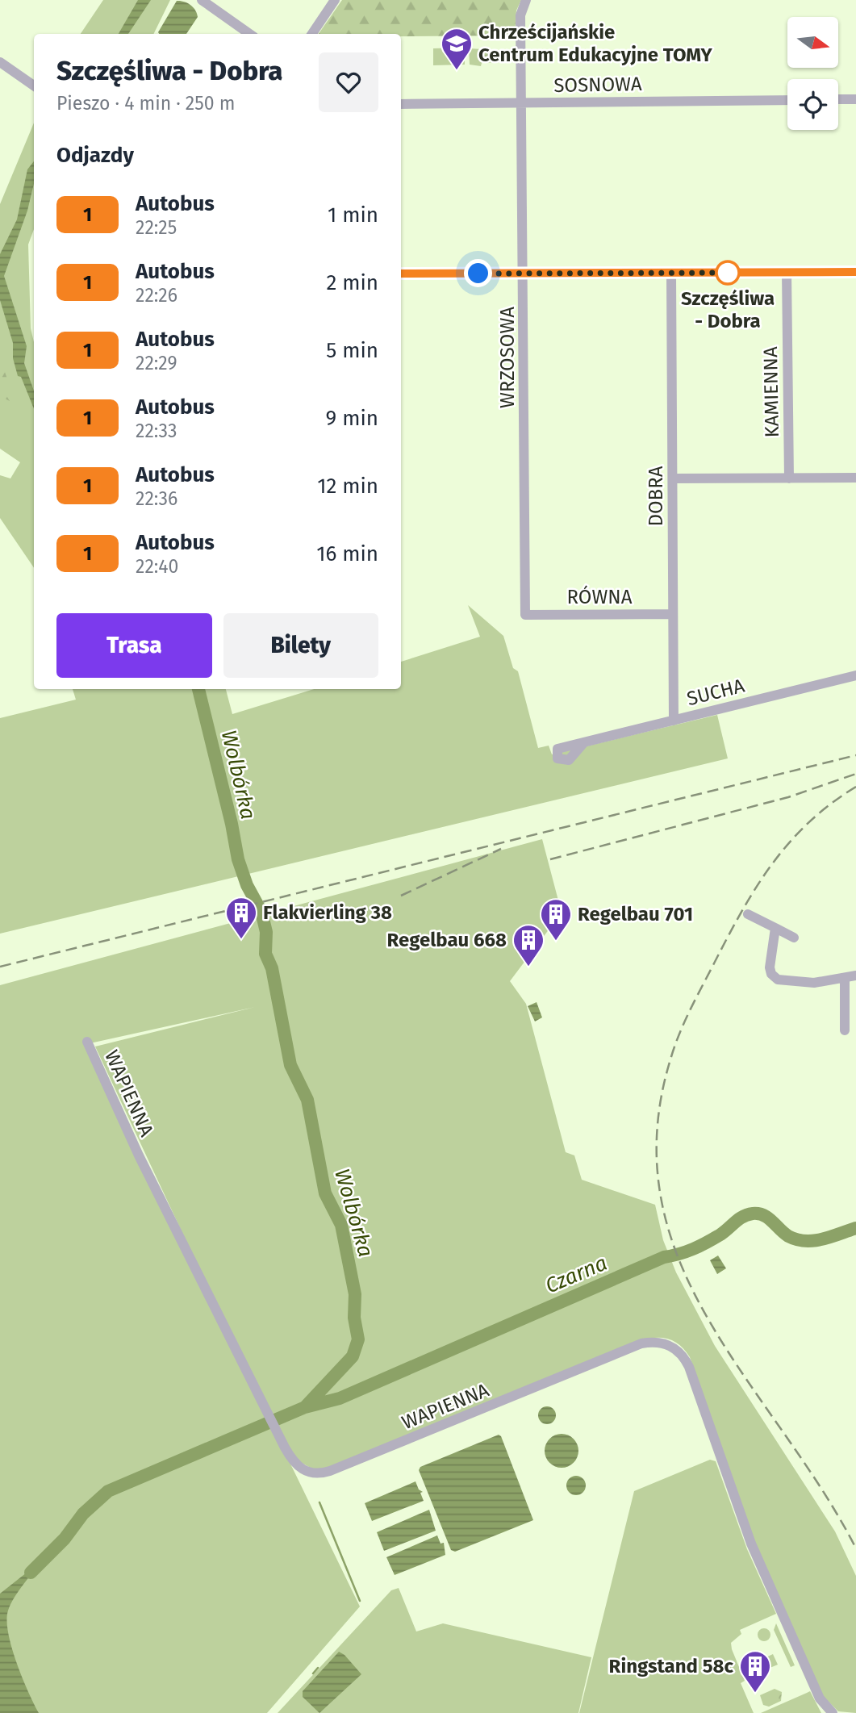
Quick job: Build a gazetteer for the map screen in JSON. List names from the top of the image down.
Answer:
{
  "streets": {
    "street": [
      "SOSNOWA",
      "WRZOSOWA",
      "KAMIENNA",
      "DOBRA",
      "RÓWNA",
      "SUCHA",
      "WAPIENNA"
    ]
  },
  "crossings": [
    ["SOSNOWA", "WRZOSOWA"],
    ["WRZOSOWA", "RÓWNA"],
    ["DOBRA", "RÓWNA"],
    ["DOBRA", "SUCHA"]
  ],
  "water": ["Wolbórka", "Czarna"],
  "places": {
    "school or university": ["Chrześcijańskie Centrum Edukacyjne TOMY"],
    "other": ["Szczęśliwa - Dobra"],
    "building": [
      "Flakvierling 38",
      "Regelbau 701",
      "Regelbau 668",
      "Ringstand 58c"
    ]
  },
  "lines": ["bus line 1"],
  "north": "right",
  "page": {
    "heading": [
      ["Szczęśliwa - Dobra", "Pieszo · 4 min · 250 m"],
      "Odjazdy"
    ],
    "list": [
      {
        "mark": "1",
        "name": "Autobus",
        "note": "22:25",
        "value": "1 min"
      },
      {
        "mark": "1",
        "name": "Autobus",
        "note": "22:26",
        "value": "2 min"
      },
      {
        "mark": "1",
        "name": "Autobus",
        "note": "22:29",
        "value": "5 min"
      },
      {
        "mark": "1",
        "name": "Autobus",
        "note": "22:33",
        "value": "9 min"
      },
      {
        "mark": "1",
        "name": "Autobus",
        "note": "22:36",
        "value": "12 min"
      },
      {
        "mark": "1",
        "name": "Autobus",
        "note": "22:40",
        "value": "16 min"
      }
    ],
    "buttons": ["Trasa", "Bilety"]
  }
}
